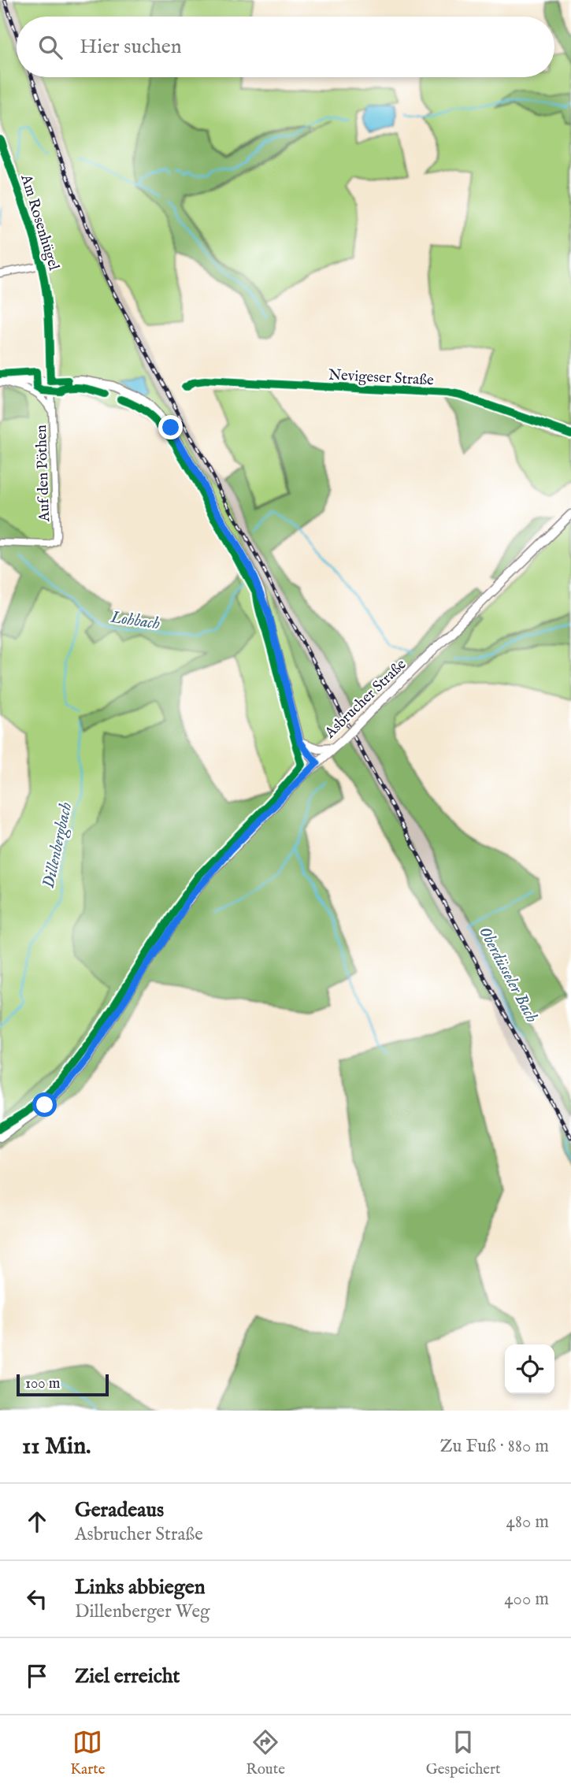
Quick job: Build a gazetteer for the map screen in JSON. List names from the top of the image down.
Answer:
{
  "streets": {
    "main road": ["Asbrucher Straße"],
    "street": ["Am Rosenhügel", "Nevigeser Straße", "Auf den Pöthen"]
  },
  "crossings": [
    ["Am Rosenhügel", "Auf den Pöthen"]
  ],
  "water": ["Lohbach", "Dillenbergbach", "Oberdüsseler Bach"],
  "scale_bar": "100 m",
  "page": {
    "search": "Hier suchen",
    "scale": "100 m",
    "heading": ["11 Min.", "Zu Fuß · 880 m"],
    "list": [
      ["Geradeaus", "Asbrucher Straße", "480 m"],
      ["Links abbiegen", "Dillenberger Weg", "400 m"],
      "Ziel erreicht"
    ],
    "nav": ["Karte", "Route", "Gespeichert"]
  }
}
